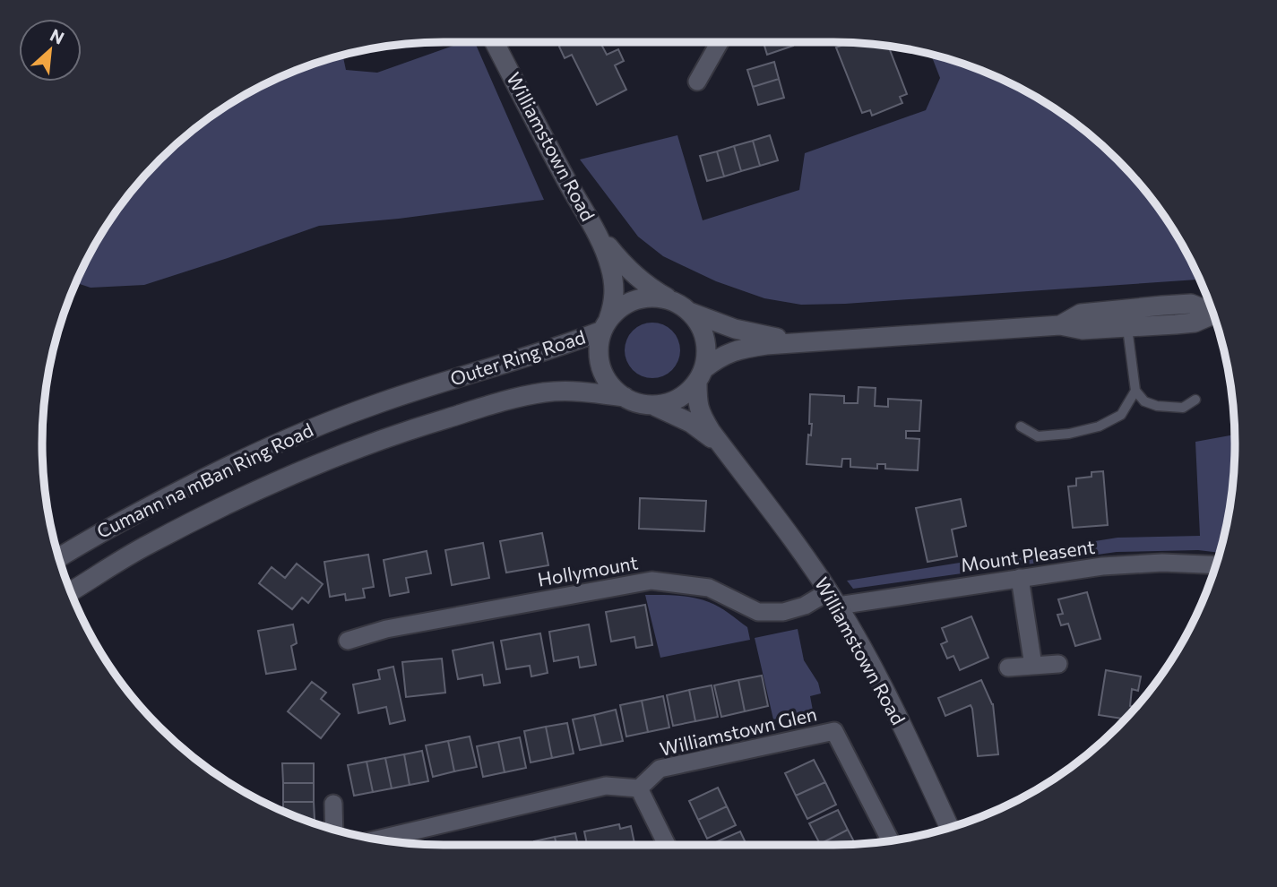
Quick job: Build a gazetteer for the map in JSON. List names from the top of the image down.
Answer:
{
  "streets": {
    "main road": ["Williamstown Road", "Outer Ring Road", "Cumann na mBan Ring Road"],
    "street": ["Mount Pleasent", "Hollymount", "Williamstown Glen"]
  },
  "crossings": [
    ["Williamstown Road", "Outer Ring Road"],
    ["Williamstown Road", "Cumann na mBan Ring Road"],
    ["Williamstown Road", "Mount Pleasent"],
    ["Williamstown Road", "Hollymount"],
    ["Outer Ring Road", "Cumann na mBan Ring Road"],
    ["Mount Pleasent", "Hollymount"]
  ],
  "north": "top right"
}
